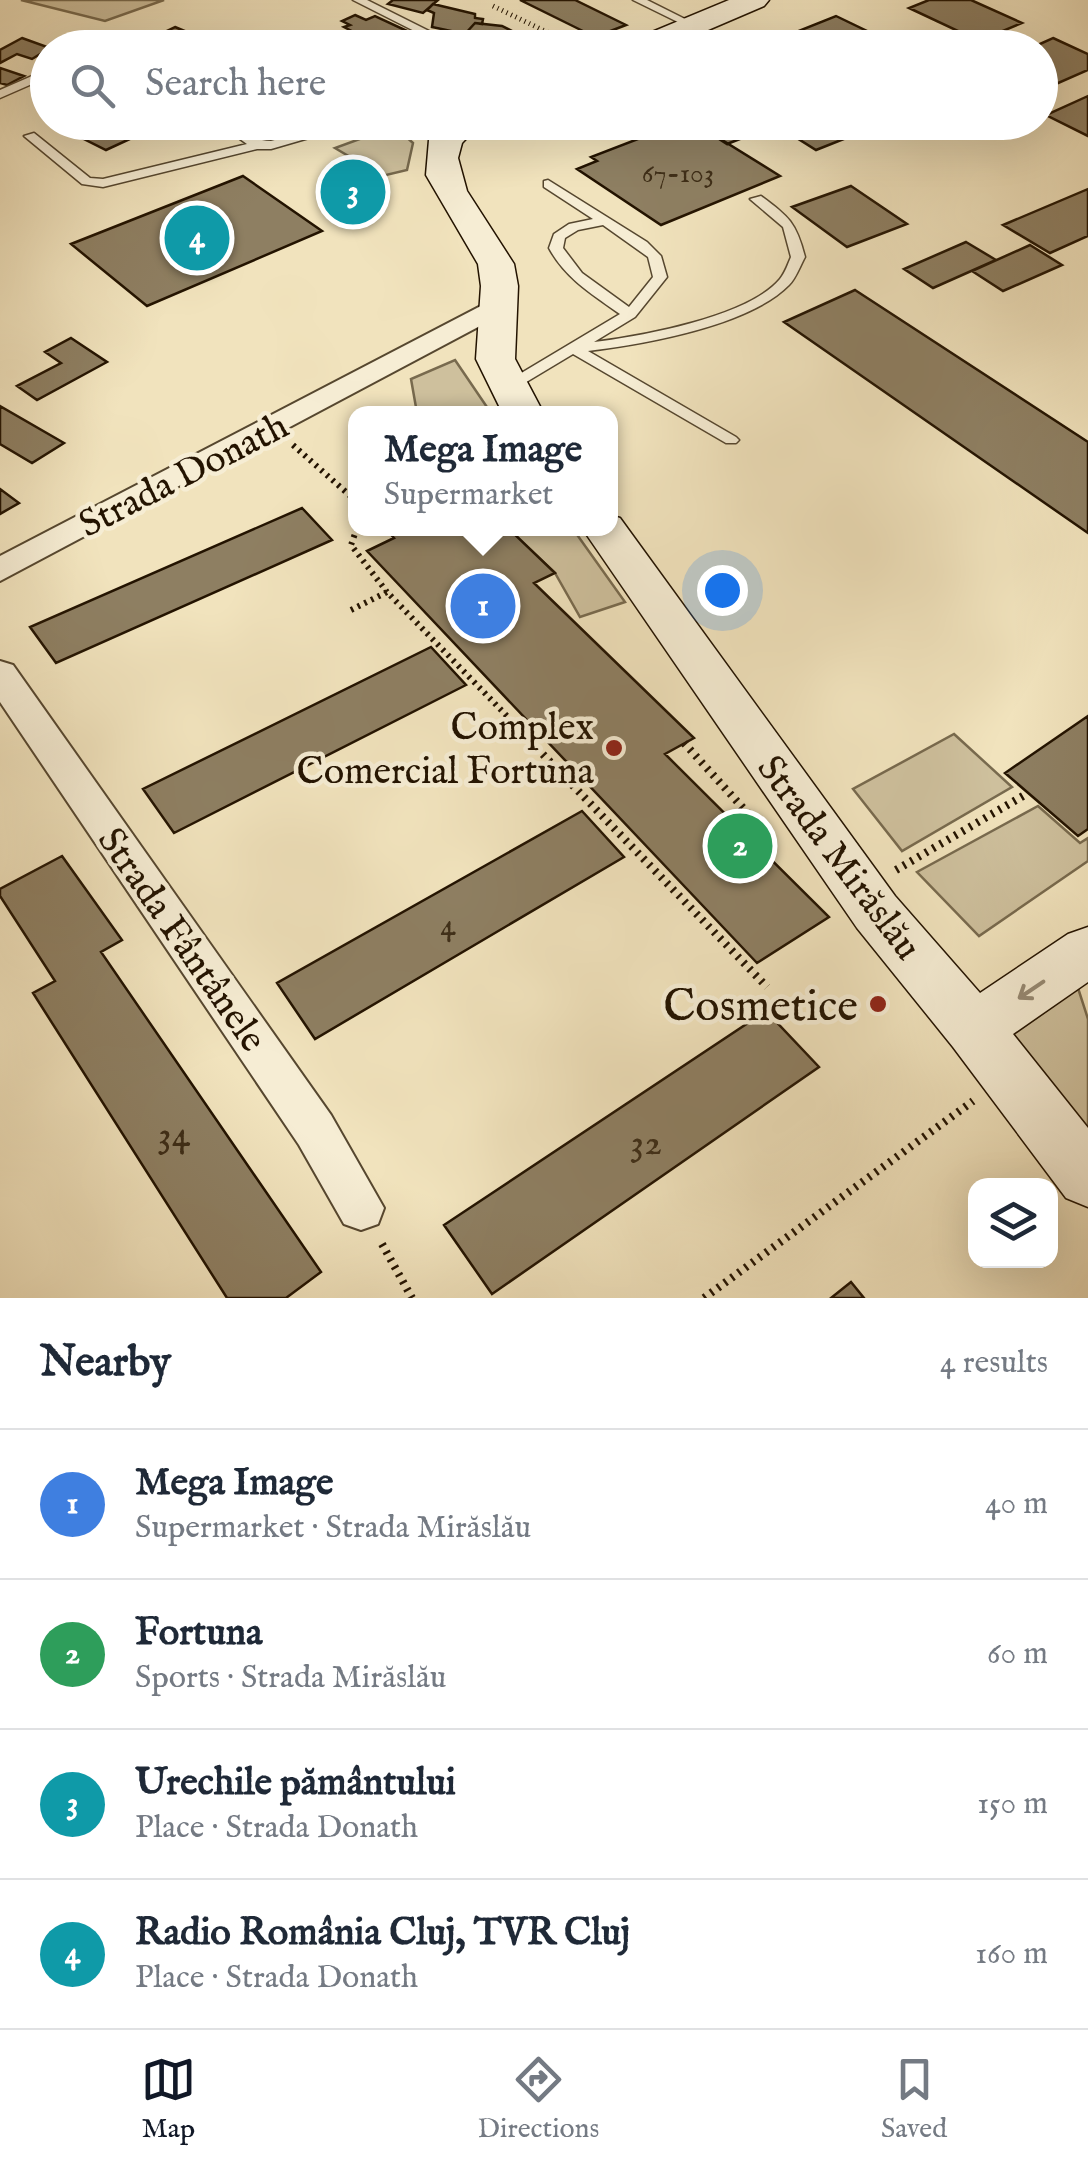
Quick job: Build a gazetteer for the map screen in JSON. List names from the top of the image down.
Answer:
{
  "streets": {
    "main road": ["Strada Mirăslău"],
    "street": ["Strada Donath", "Strada Fântânele"]
  },
  "places": ["Complex Comercial Fortuna", "Cosmetice"],
  "house_numbers": [
    "67-103",
    "4",
    "34",
    "32"
  ],
  "page": {
    "search": "Search here",
    "pins": [
      "3",
      "4",
      "1",
      "2"
    ],
    "popup": ["Mega Image", "Supermarket"],
    "heading": ["Nearby", "4 results"],
    "list": [
      {
        "mark": "1",
        "name": "Mega Image",
        "note": "Supermarket · Strada Mirăslău",
        "value": "40 m"
      },
      {
        "mark": "2",
        "name": "Fortuna",
        "note": "Sports · Strada Mirăslău",
        "value": "60 m"
      },
      {
        "mark": "3",
        "name": "Urechile pământului",
        "note": "Place · Strada Donath",
        "value": "150 m"
      },
      {
        "mark": "4",
        "name": "Radio România Cluj, TVR Cluj",
        "note": "Place · Strada Donath",
        "value": "160 m"
      }
    ],
    "nav": ["Map", "Directions", "Saved"]
  }
}
